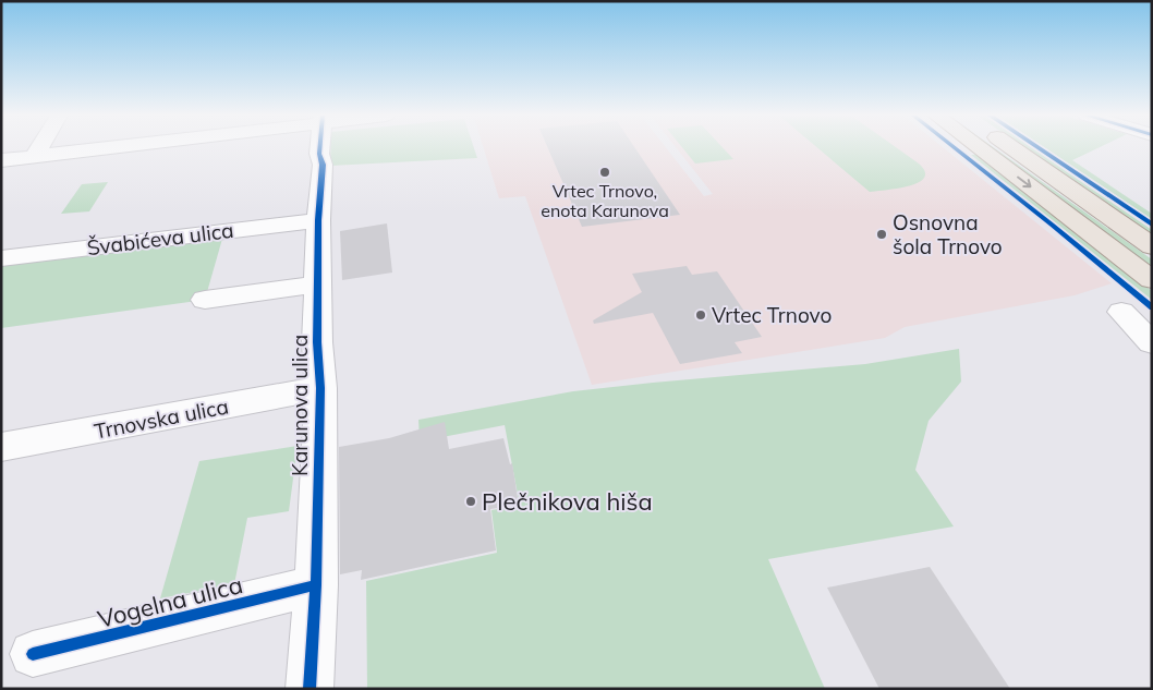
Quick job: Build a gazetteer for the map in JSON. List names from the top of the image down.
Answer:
{
  "streets": {
    "street": [
      "Švabićeva ulica",
      "Karunova ulica",
      "Trnovska ulica",
      "Vogelna ulica"
    ]
  },
  "crossings": [
    ["Švabićeva ulica", "Karunova ulica"],
    ["Karunova ulica", "Trnovska ulica"],
    ["Karunova ulica", "Vogelna ulica"]
  ],
  "places": [
    "Vrtec Trnovo, enota Karunova",
    "Osnovna šola Trnovo",
    "Vrtec Trnovo",
    "Plečnikova hiša"
  ]
}
